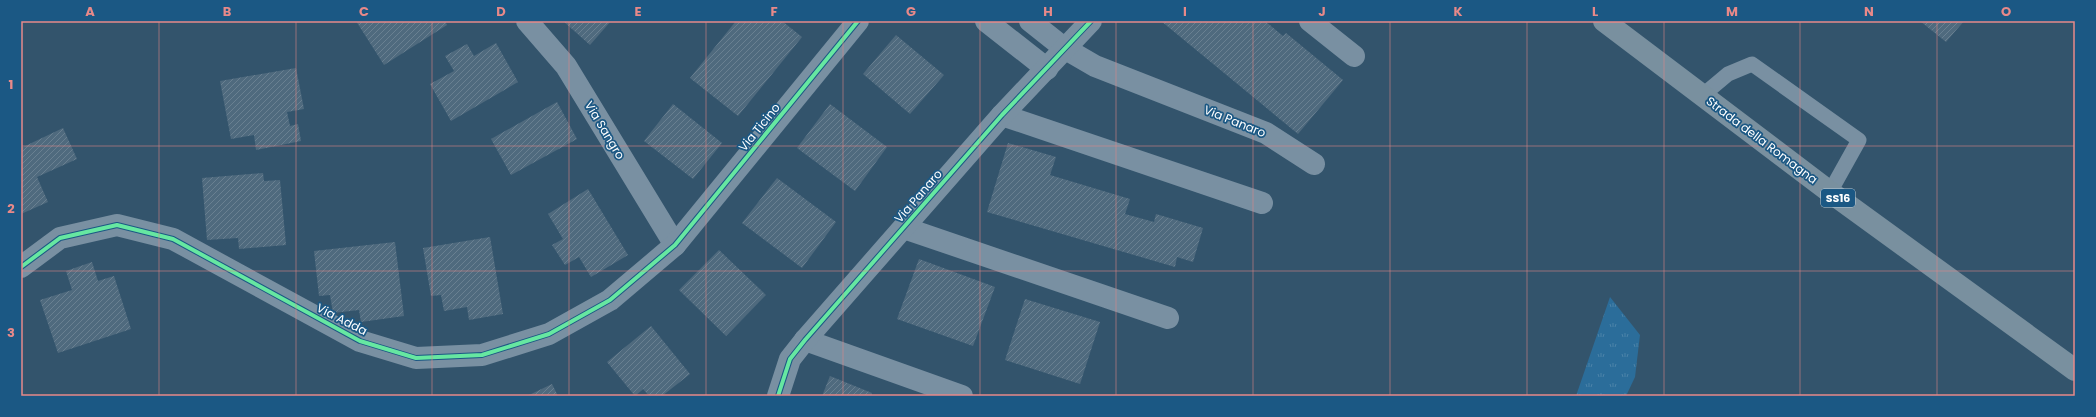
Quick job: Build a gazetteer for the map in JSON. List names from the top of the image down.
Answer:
{
  "streets": {
    "main road": ["Strada della Romagna", "SS16"],
    "street": [
      "Via Panaro",
      "Via Ticino",
      "Via Sangro",
      "Via Adda"
    ]
  },
  "crossings": [
    ["Via Ticino", "Via Sangro"],
    ["Via Ticino", "Via Adda"],
    ["Via Sangro", "Via Adda"]
  ],
  "grid": {
    "columns": [
      "A",
      "B",
      "C",
      "D",
      "E",
      "F",
      "G",
      "H",
      "I",
      "J",
      "K",
      "L",
      "M",
      "N",
      "O"
    ],
    "rows": ["1", "2", "3"]
  }
}
